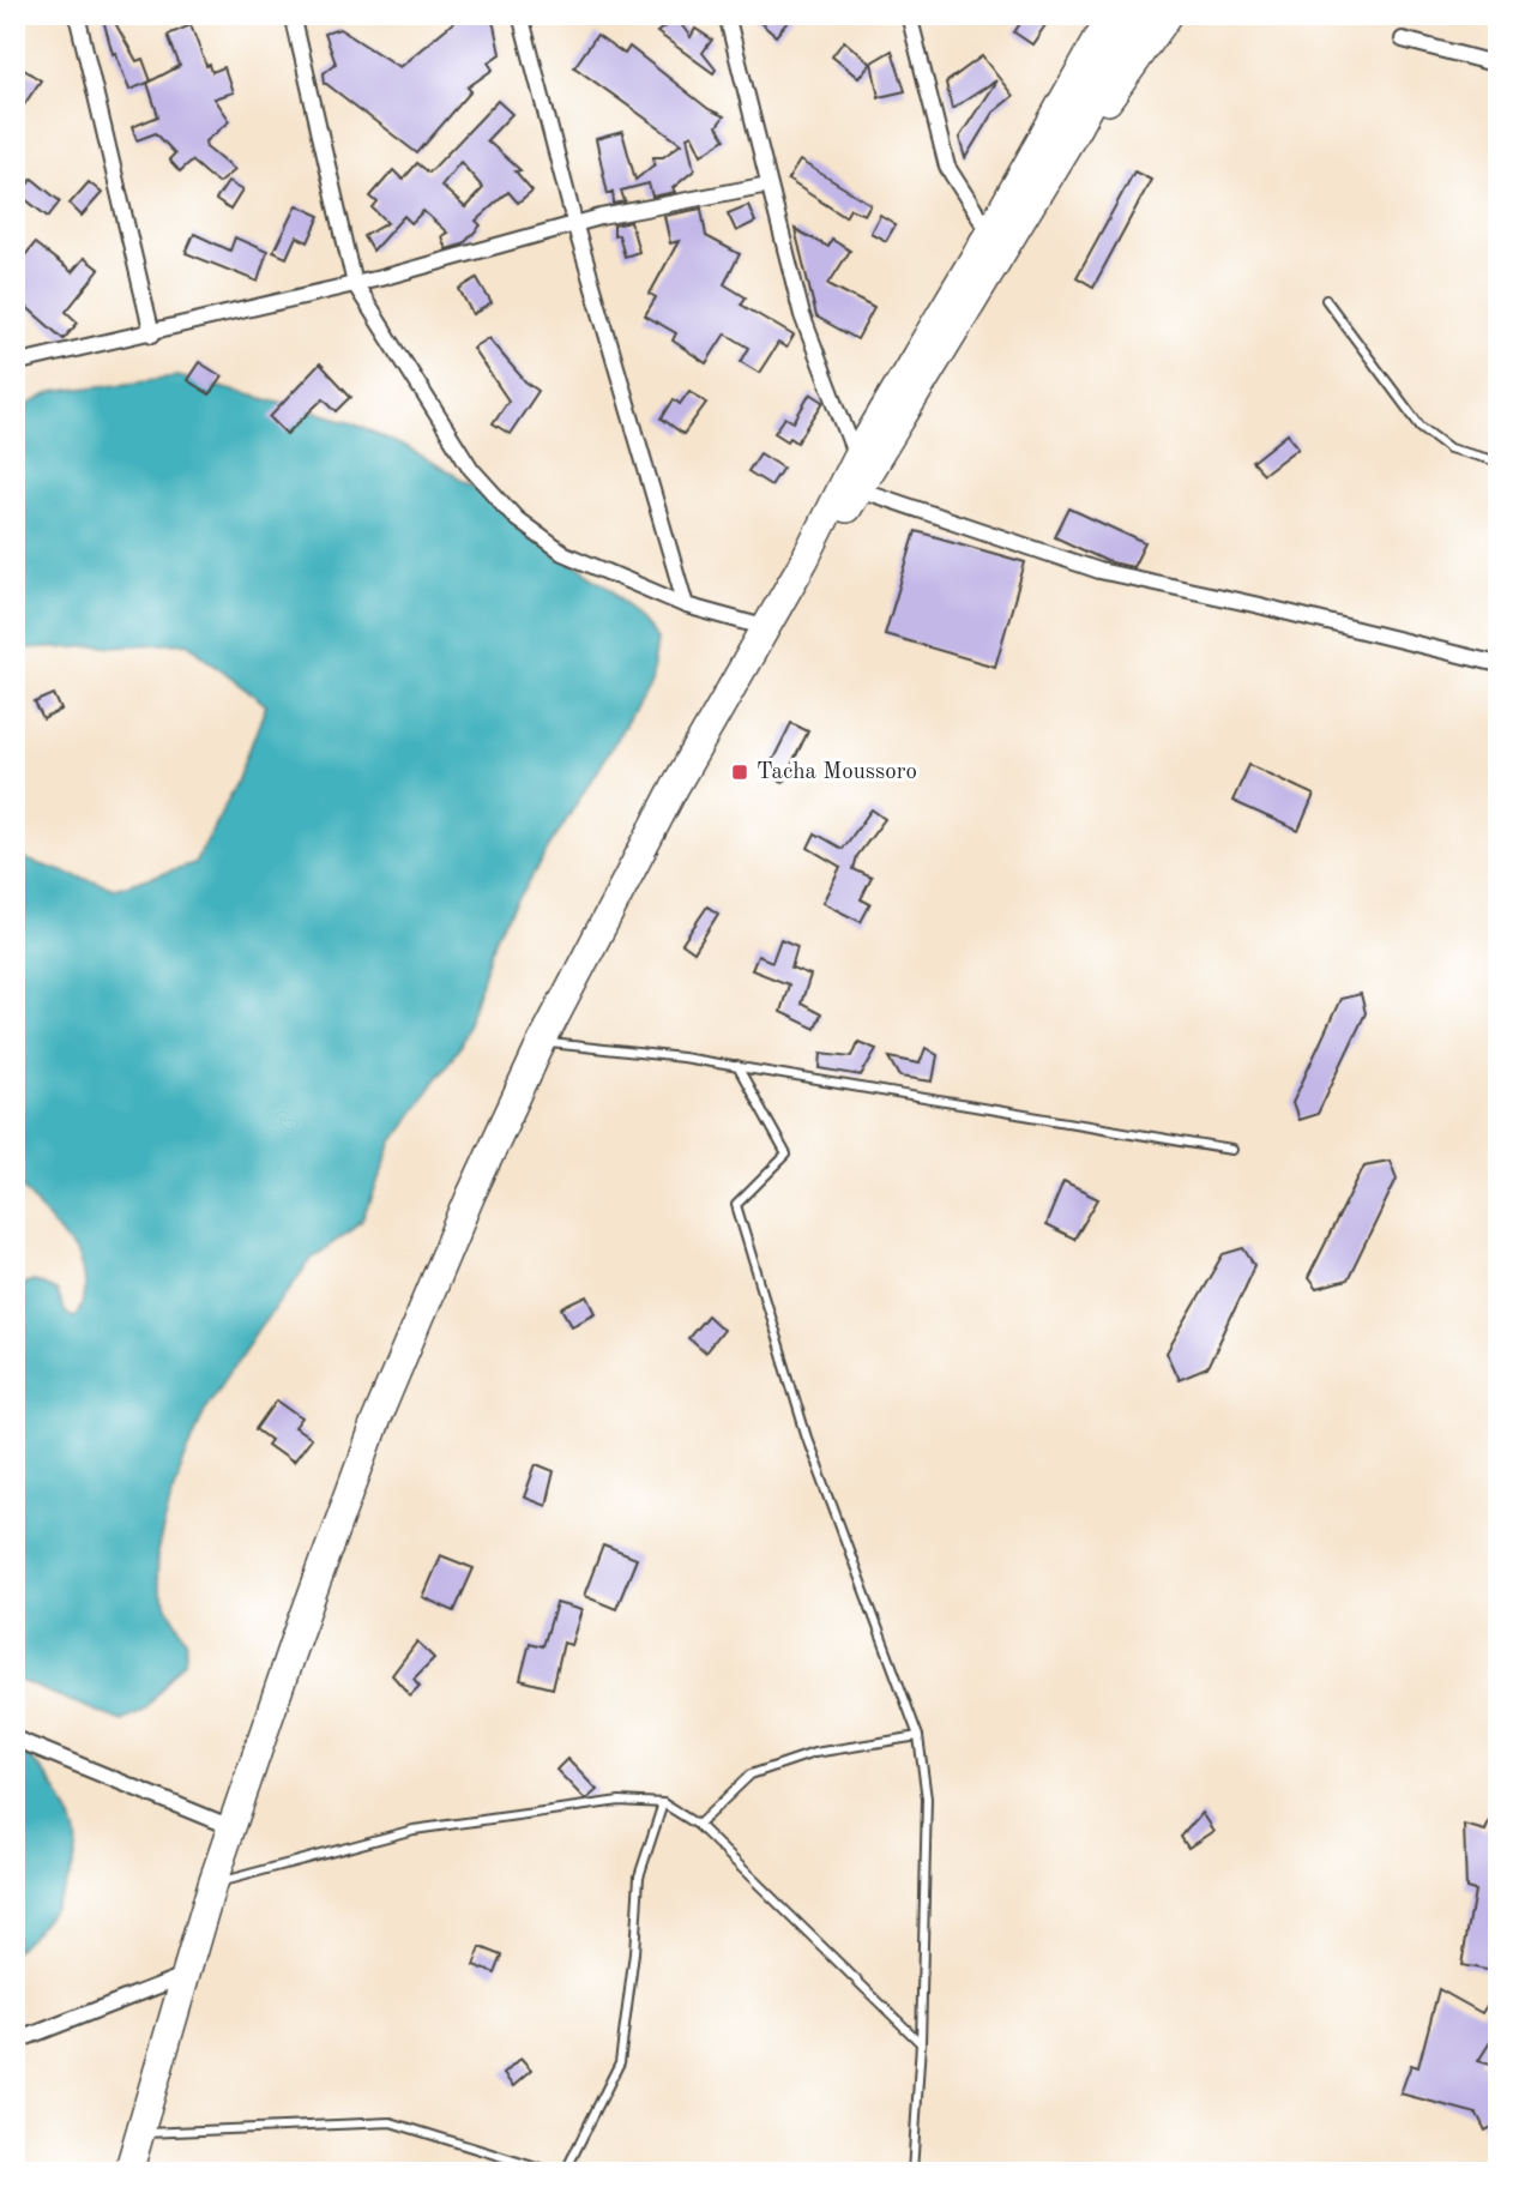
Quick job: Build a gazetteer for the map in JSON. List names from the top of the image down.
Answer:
{
  "places": {
    "transit": ["Tacha Moussoro"]
  }
}
